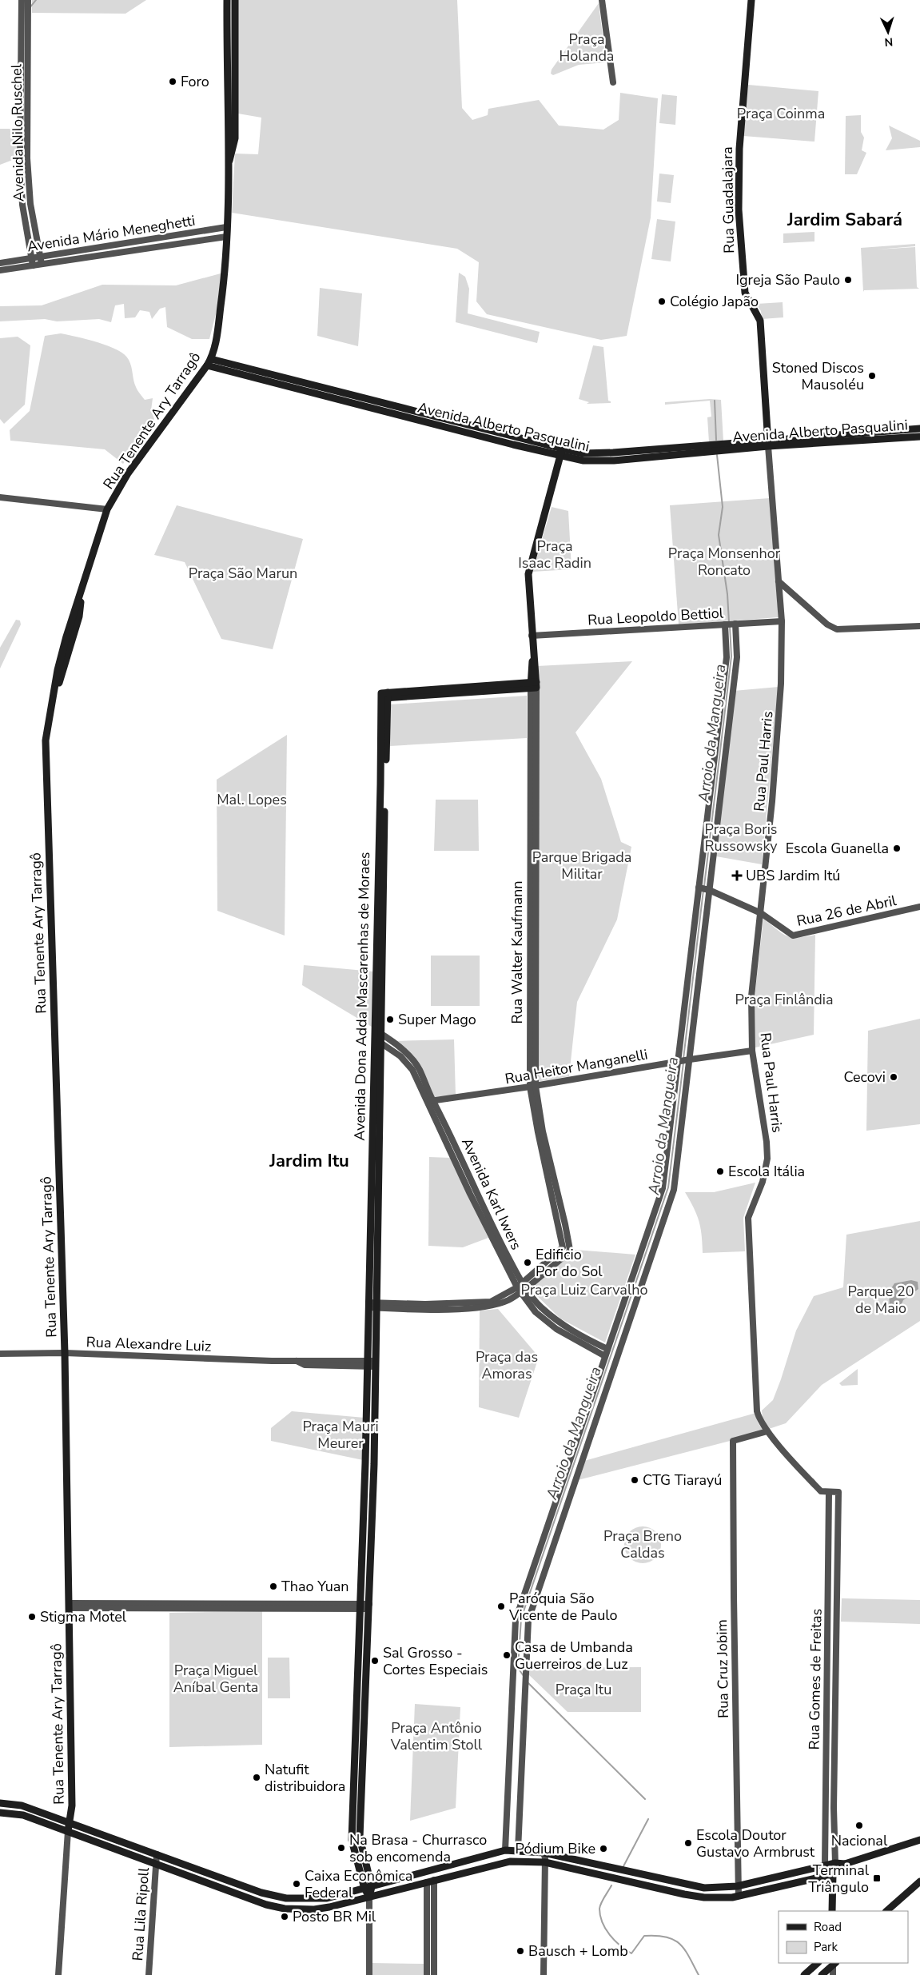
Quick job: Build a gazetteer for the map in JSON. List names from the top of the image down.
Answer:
{
  "streets": {
    "main road": [
      "Rua Guadalajara",
      "Rua Tenente Ary Tarragô",
      "Avenida Alberto Pasqualini",
      "Rua Walter Kaufmann",
      "Avenida Dona Adda Mascarenhas de Moraes"
    ],
    "street": [
      "Avenida Nilo Ruschel",
      "Avenida Mário Meneghetti",
      "Rua Leopoldo Bettiol",
      "Rua Paul Harris",
      "Rua 26 de Abril",
      "Rua Heitor Manganelli",
      "Avenida Karl Iwers",
      "Rua Alexandre Luiz",
      "Rua Cruz Jobim",
      "Rua Gomes de Freitas",
      "Rua Lila Ripoll"
    ]
  },
  "crossings": [
    ["Avenida Nilo Ruschel", "Avenida Mário Meneghetti"],
    ["Rua Guadalajara", "Avenida Alberto Pasqualini"],
    ["Rua Guadalajara", "Rua Leopoldo Bettiol"],
    ["Rua Guadalajara", "Rua Paul Harris"],
    ["Avenida Mário Meneghetti", "Rua Tenente Ary Tarragô"],
    ["Rua Tenente Ary Tarragô", "Avenida Alberto Pasqualini"],
    ["Rua Tenente Ary Tarragô", "Rua Alexandre Luiz"],
    ["Avenida Alberto Pasqualini", "Rua Walter Kaufmann"],
    ["Rua Leopoldo Bettiol", "Rua Walter Kaufmann"],
    ["Rua Paul Harris", "Rua 26 de Abril"],
    ["Rua Paul Harris", "Rua Heitor Manganelli"],
    ["Rua Paul Harris", "Rua Cruz Jobim"],
    ["Rua Walter Kaufmann", "Avenida Dona Adda Mascarenhas de Moraes"],
    ["Rua Walter Kaufmann", "Rua Heitor Manganelli"],
    ["Rua Walter Kaufmann", "Avenida Karl Iwers"],
    ["Avenida Dona Adda Mascarenhas de Moraes", "Avenida Karl Iwers"],
    ["Avenida Dona Adda Mascarenhas de Moraes", "Rua Alexandre Luiz"],
    ["Rua Heitor Manganelli", "Avenida Karl Iwers"]
  ],
  "districts": ["Jardim Sabará", "Jardim Itu"],
  "water": ["Arroio da Mangueira"],
  "parks": [
    "Praça Holanda",
    "Praça Coinma",
    "Praça Isaac Radin",
    "Praça Monsenhor Roncato",
    "Praça São Marun",
    "Mal. Lopes",
    "Praça Boris Russowsky",
    "Parque Brigada Militar",
    "Praça Finlândia",
    "Praça Luiz Carvalho",
    "Parque 20 de Maio",
    "Praça das Amoras",
    "Praça Mauri Meurer",
    "Praça Breno Caldas",
    "Praça Miguel Aníbal Genta",
    "Praça Itu",
    "Praça Antônio Valentim Stoll"
  ],
  "places": {
    "other": [
      "Foro",
      "Igreja São Paulo",
      "Colégio Japão",
      "Stoned Discos Mausoléu",
      "Escola Guanella",
      "Super Mago",
      "Cecovi",
      "Escola Itália",
      "Edificio Por do Sol",
      "CTG Tiarayú",
      "Thao Yuan",
      "Paróquia São Vicente de Paulo",
      "Stigma Motel",
      "Casa de Umbanda Guerreiros de Luz",
      "Sal Grosso - Cortes Especiais",
      "Natufit distribuidora",
      "Nacional",
      "Escola Doutor Gustavo Armbrust",
      "Na Brasa - Churrasco sob encomenda",
      "Pódium Bike",
      "Caixa Econômica Federal",
      "Posto BR Mil",
      "Bausch + Lomb"
    ],
    "health": ["UBS Jardim Itú"],
    "transit": ["Terminal Triângulo"]
  },
  "legend": ["Road", "Park"],
  "north": "bottom"
}
